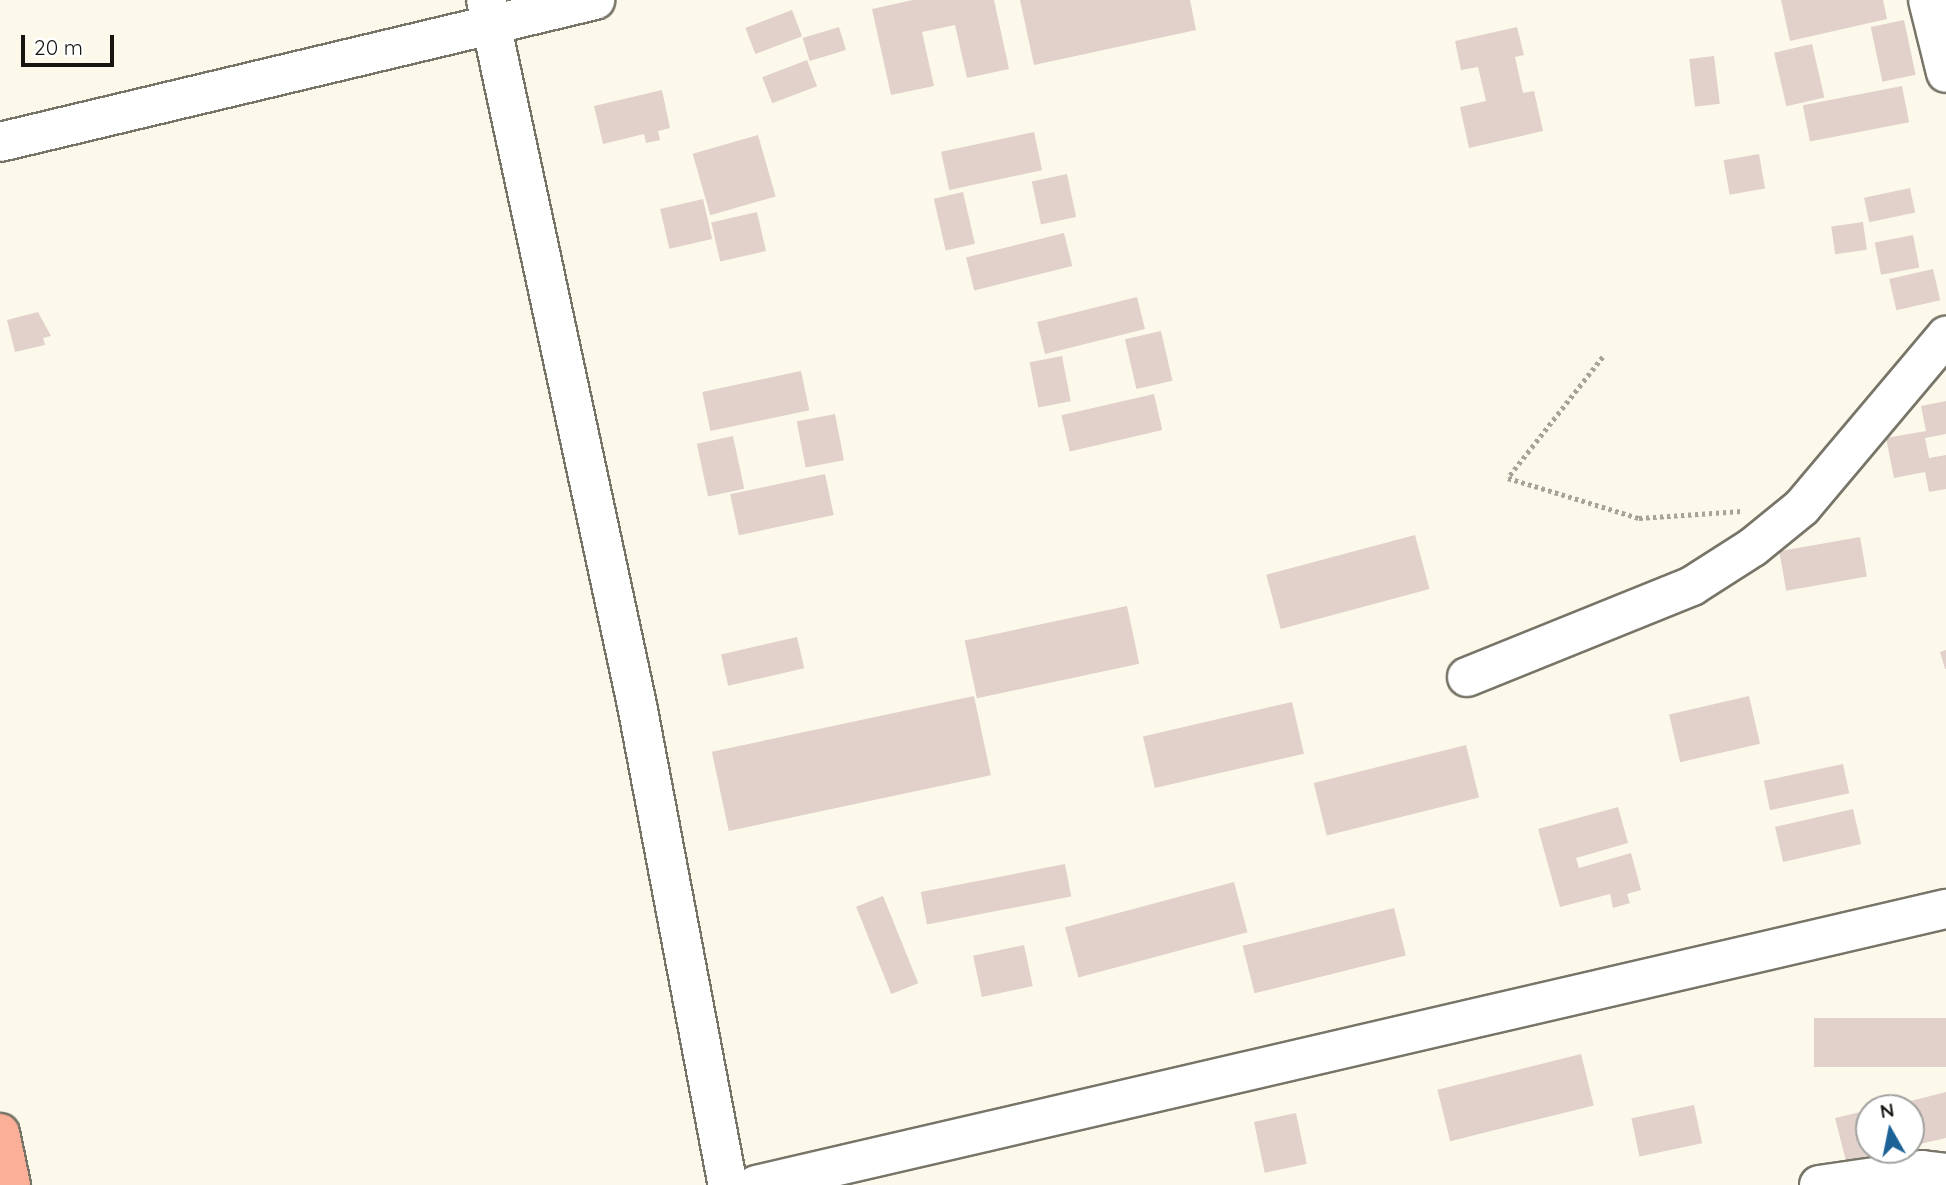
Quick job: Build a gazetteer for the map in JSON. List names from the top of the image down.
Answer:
{
  "scale_bar": "20 m",
  "north": "top"
}
